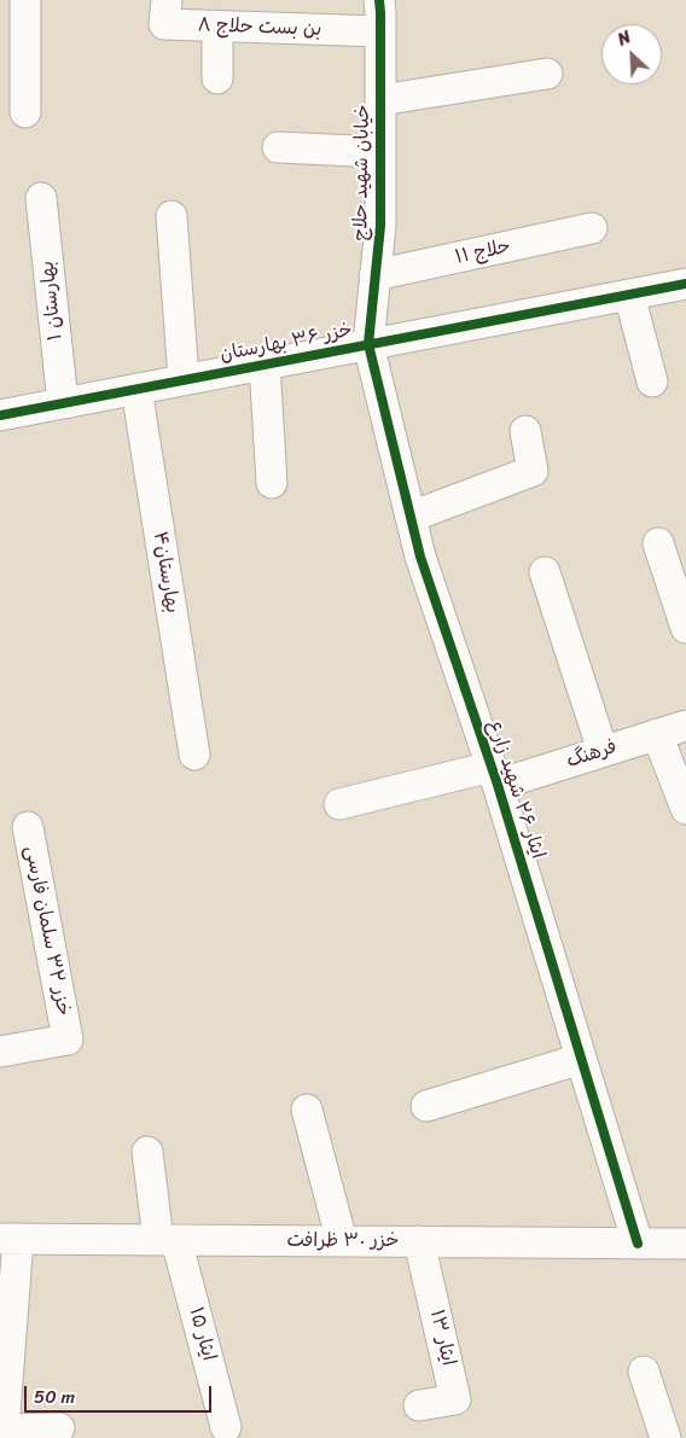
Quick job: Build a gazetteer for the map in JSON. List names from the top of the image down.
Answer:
{
  "streets": {
    "street": [
      "بن بست حلاج ۸",
      "خیابان شهید حلاج",
      "حلاج ۱۱",
      "بهارستان ۱",
      "خزر ۳۶ بهارستان",
      "بهارستان۴",
      "فرهنگ",
      "ایثار ۲۶ شهید زارع",
      "خزر ۳۲ سلمان فارسی",
      "خزر ۳۰ ظرافت",
      "ایثار ۱۵",
      "ایثار ۱۳"
    ]
  },
  "crossings": [
    ["بن بست حلاج ۸", "خیابان شهید حلاج"],
    ["خیابان شهید حلاج", "حلاج ۱۱"],
    ["خیابان شهید حلاج", "خزر ۳۶ بهارستان"],
    ["خیابان شهید حلاج", "ایثار ۲۶ شهید زارع"],
    ["بهارستان ۱", "خزر ۳۶ بهارستان"],
    ["خزر ۳۶ بهارستان", "بهارستان۴"],
    ["خزر ۳۶ بهارستان", "ایثار ۲۶ شهید زارع"],
    ["فرهنگ", "ایثار ۲۶ شهید زارع"],
    ["ایثار ۲۶ شهید زارع", "خزر ۳۰ ظرافت"],
    ["خزر ۳۰ ظرافت", "ایثار ۱۵"],
    ["خزر ۳۰ ظرافت", "ایثار ۱۳"]
  ],
  "scale_bar": "50 m",
  "north": "top left"
}
